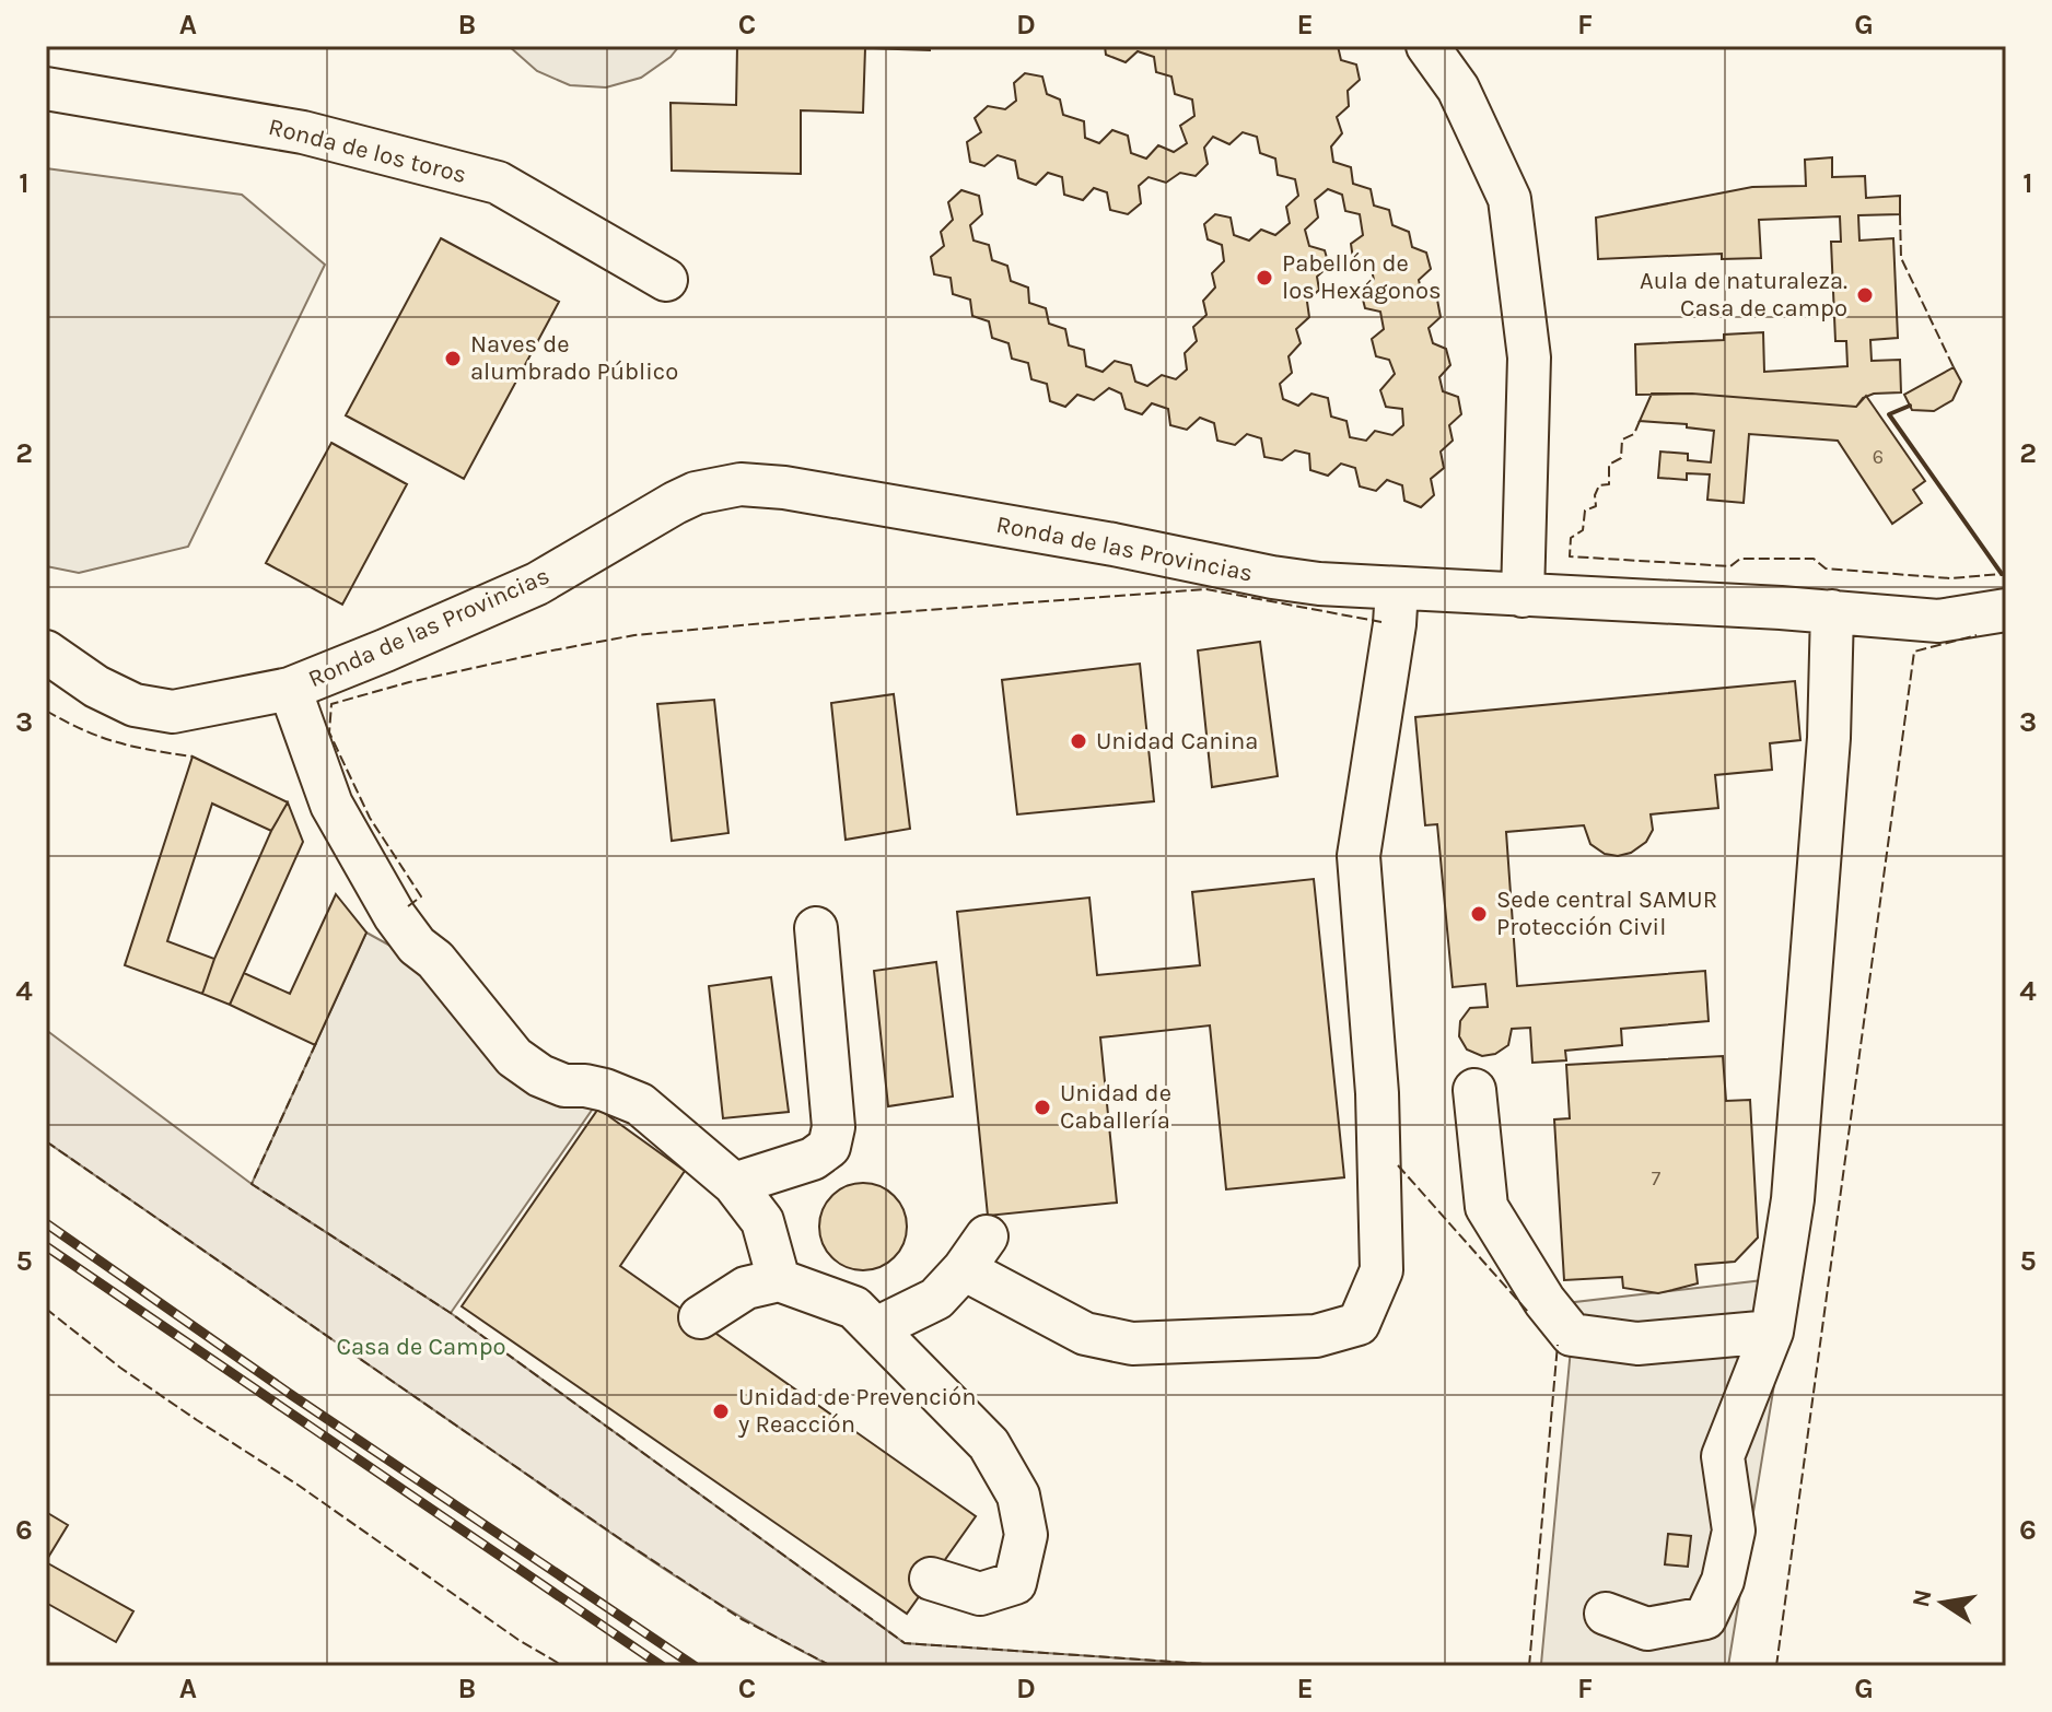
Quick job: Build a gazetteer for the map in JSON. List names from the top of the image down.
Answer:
{
  "streets": {
    "street": ["Ronda de los toros", "Ronda de las Provincias"]
  },
  "parks": ["Casa de Campo"],
  "places": [
    "Pabellón de los Hexágonos",
    "Aula de naturaleza. Casa de campo",
    "Naves de alumbrado Público",
    "Unidad Canina",
    "Sede central SAMUR Protección Civil",
    "Unidad de Caballería",
    "Unidad de Prevención y Reacción"
  ],
  "house_numbers": ["6", "7"],
  "north": "left",
  "grid": {
    "columns": [
      "A",
      "B",
      "C",
      "D",
      "E",
      "F",
      "G"
    ],
    "rows": [
      "1",
      "2",
      "3",
      "4",
      "5",
      "6"
    ]
  }
}
